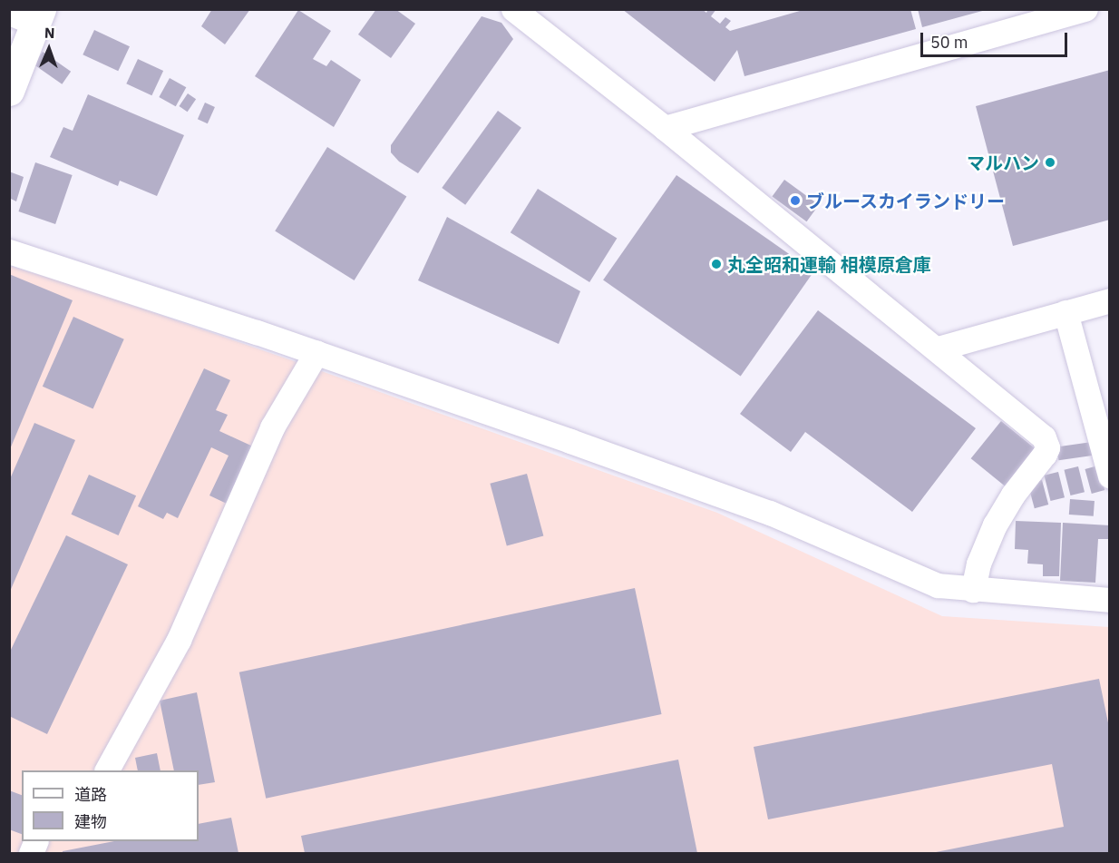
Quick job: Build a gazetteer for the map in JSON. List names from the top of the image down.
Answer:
{
  "places": ["マルハン", "ブルースカイランドリー", "丸全昭和運輸 相模原倉庫"],
  "legend": ["道路", "建物"],
  "scale_bar": "50 m",
  "north": "top"
}
